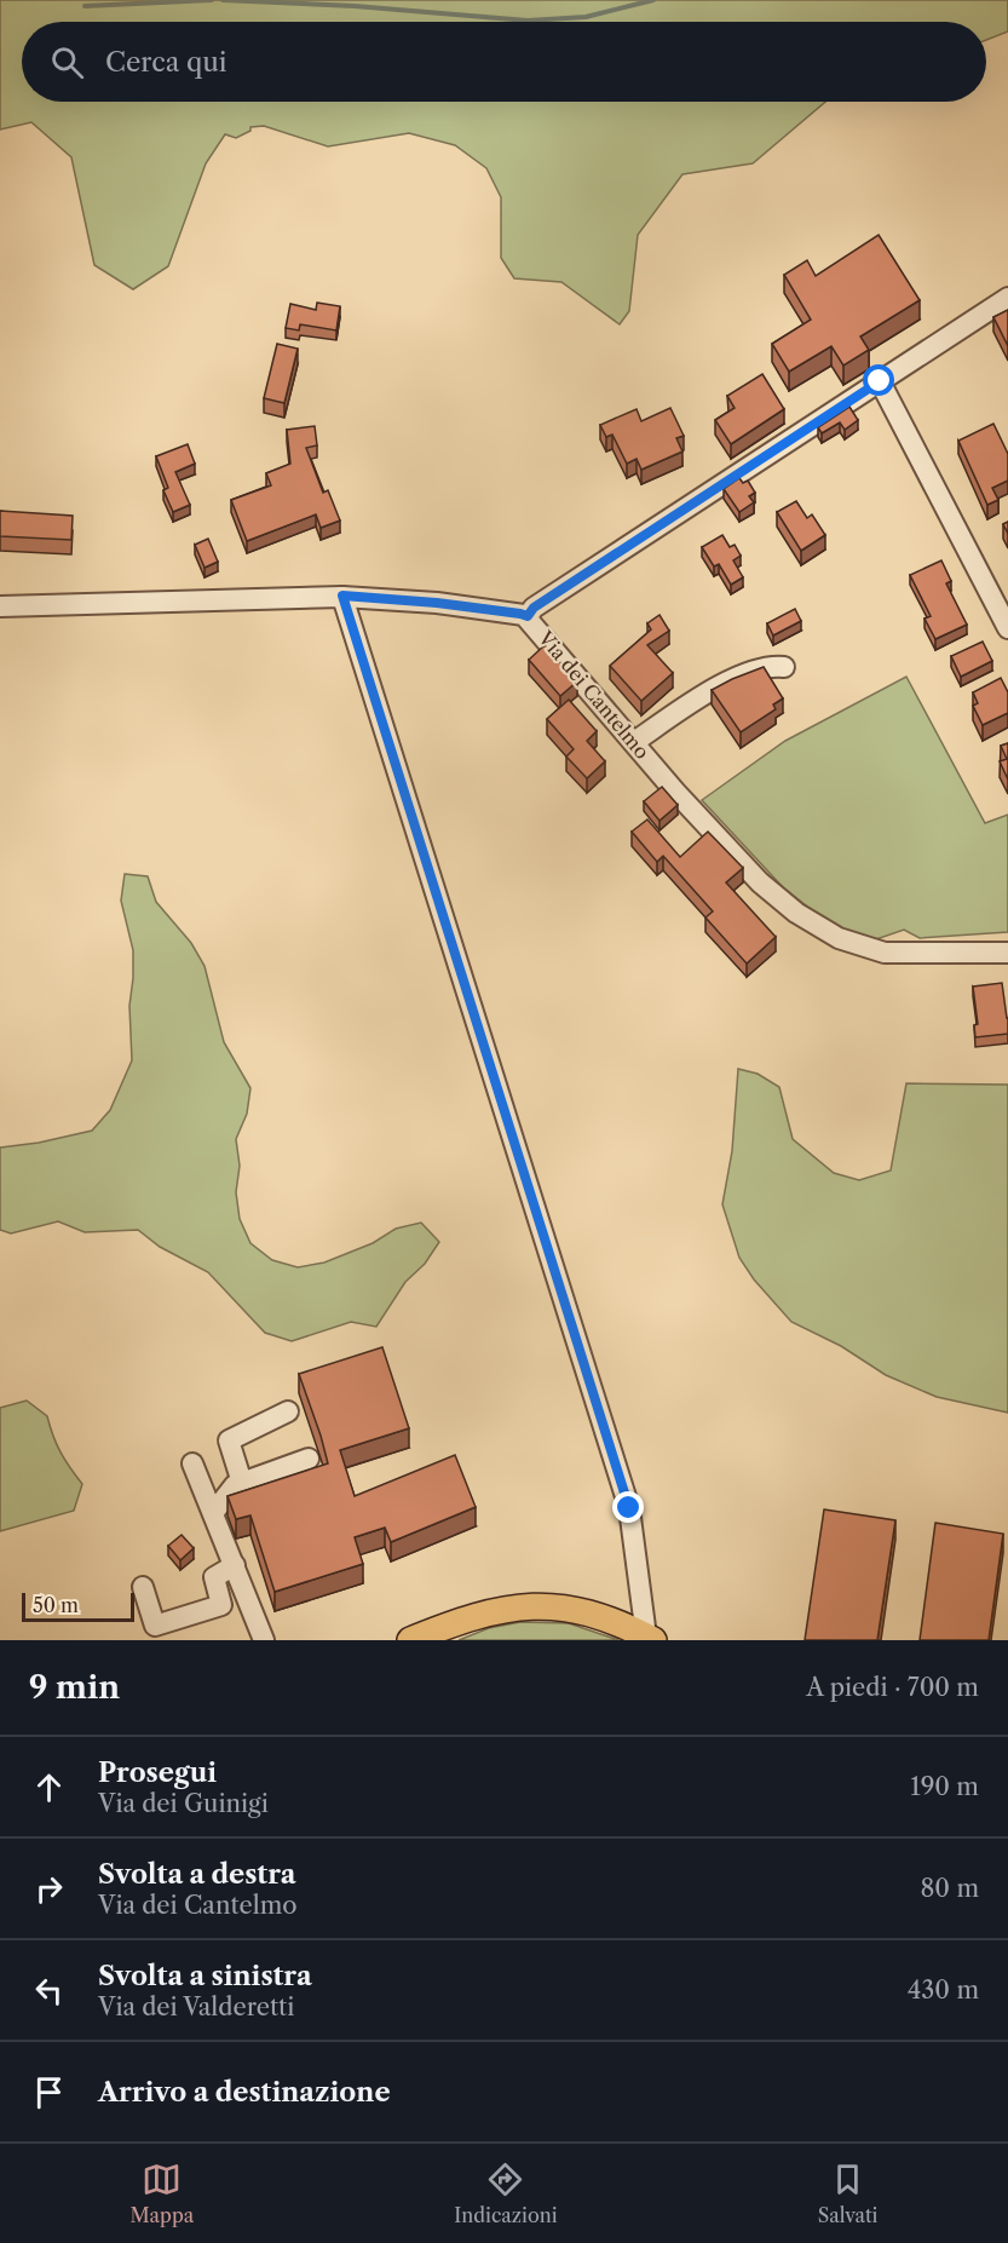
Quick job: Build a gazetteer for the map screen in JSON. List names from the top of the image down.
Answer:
{
  "streets": {
    "street": ["Via dei Cantelmo"]
  },
  "scale_bar": "50 m",
  "page": {
    "search": "Cerca qui",
    "scale": "50 m",
    "heading": ["9 min", "A piedi · 700 m"],
    "list": [
      ["Prosegui", "Via dei Guinigi", "190 m"],
      ["Svolta a destra", "Via dei Cantelmo", "80 m"],
      ["Svolta a sinistra", "Via dei Valderetti", "430 m"],
      "Arrivo a destinazione"
    ],
    "nav": ["Mappa", "Indicazioni", "Salvati"]
  }
}
